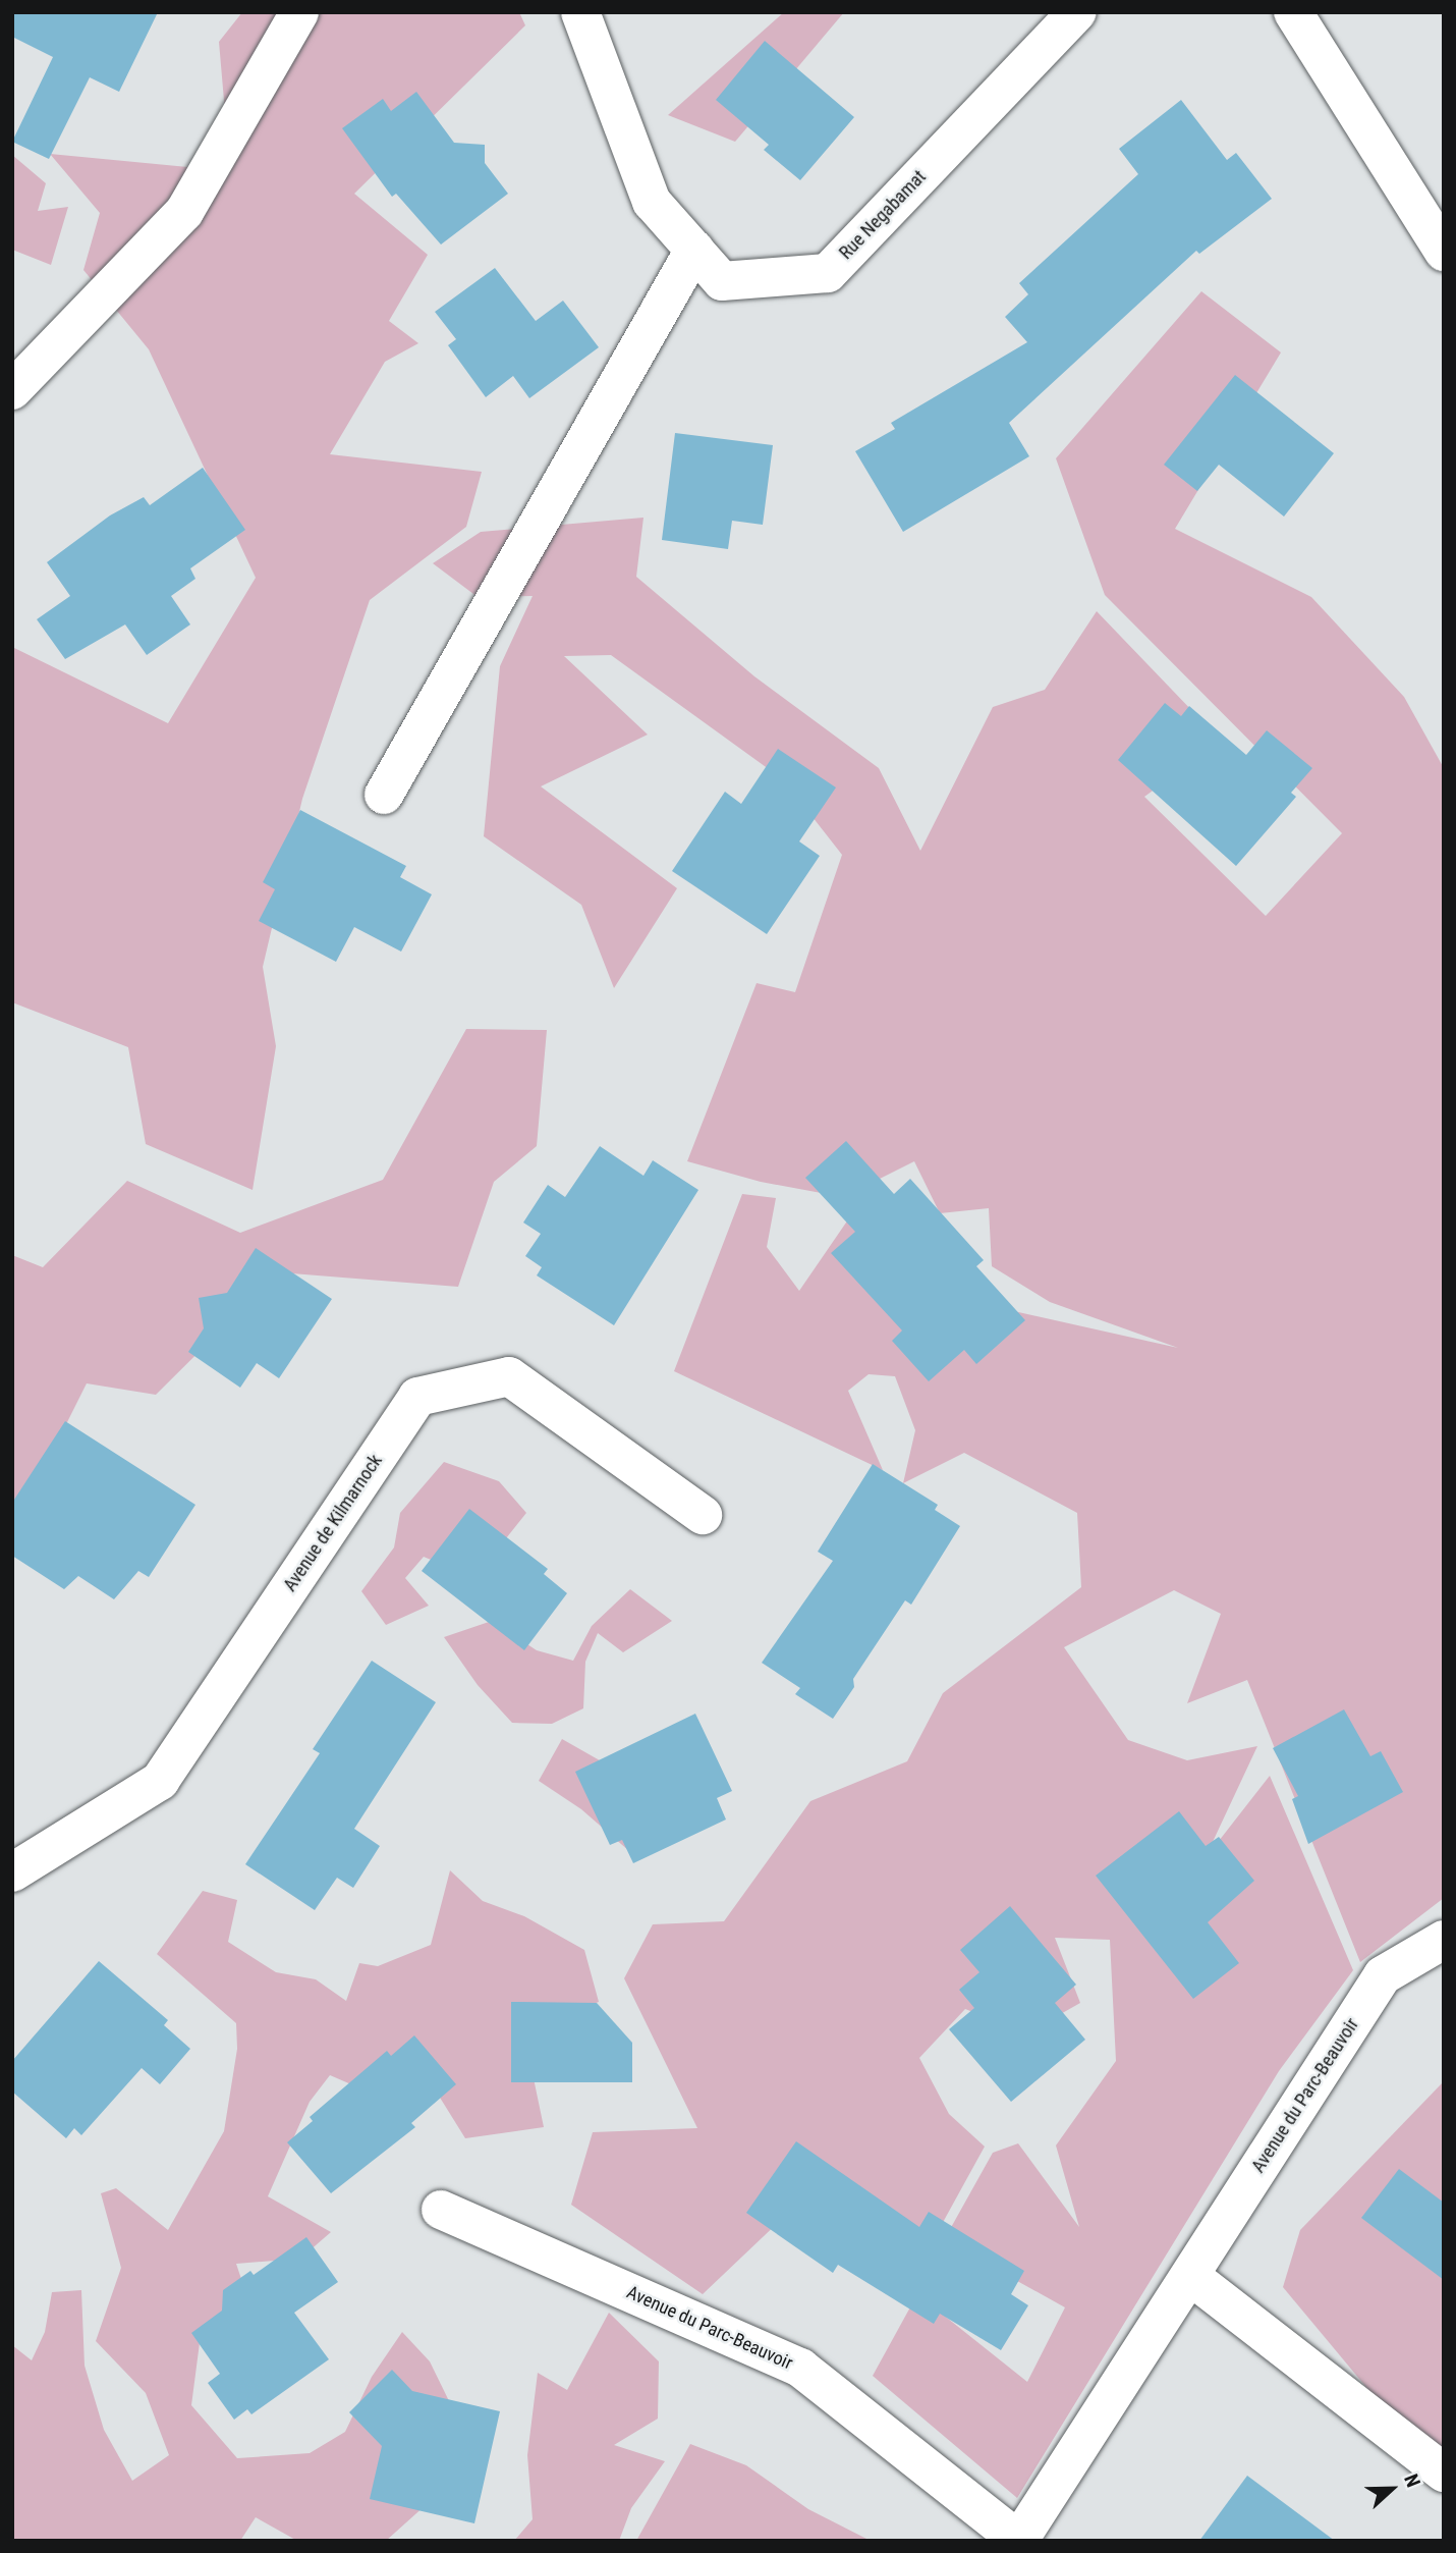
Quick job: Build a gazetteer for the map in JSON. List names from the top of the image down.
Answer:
{
  "streets": {
    "street": ["Rue Negabamat", "Avenue de Kilmarnock", "Avenue du Parc-Beauvoir"]
  },
  "north": "right"
}
